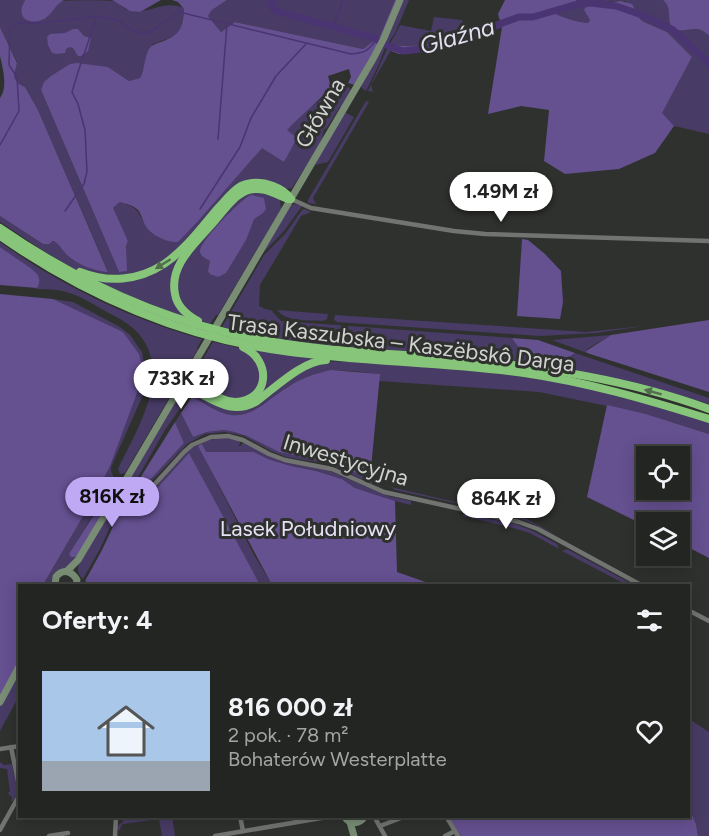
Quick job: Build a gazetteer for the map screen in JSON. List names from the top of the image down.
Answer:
{
  "streets": {
    "highway": ["Trasa Kaszubska – Kaszëbskô Darga"],
    "main road": ["Główna"],
    "street": ["Inwestycyjna"]
  },
  "crossings": [
    ["Główna", "Inwestycyjna"]
  ],
  "water": ["Glaźna"],
  "parks": ["Lasek Południowy"],
  "page": {
    "price": [
      "1.49M zł",
      "733K zł",
      "816K zł",
      "864K zł"
    ],
    "heading": "Oferty: 4",
    "list": [
      {
        "name": "816 000 zł",
        "note": "2 pok. · 78 m² · Bohaterów Westerplatte"
      }
    ]
  }
}
